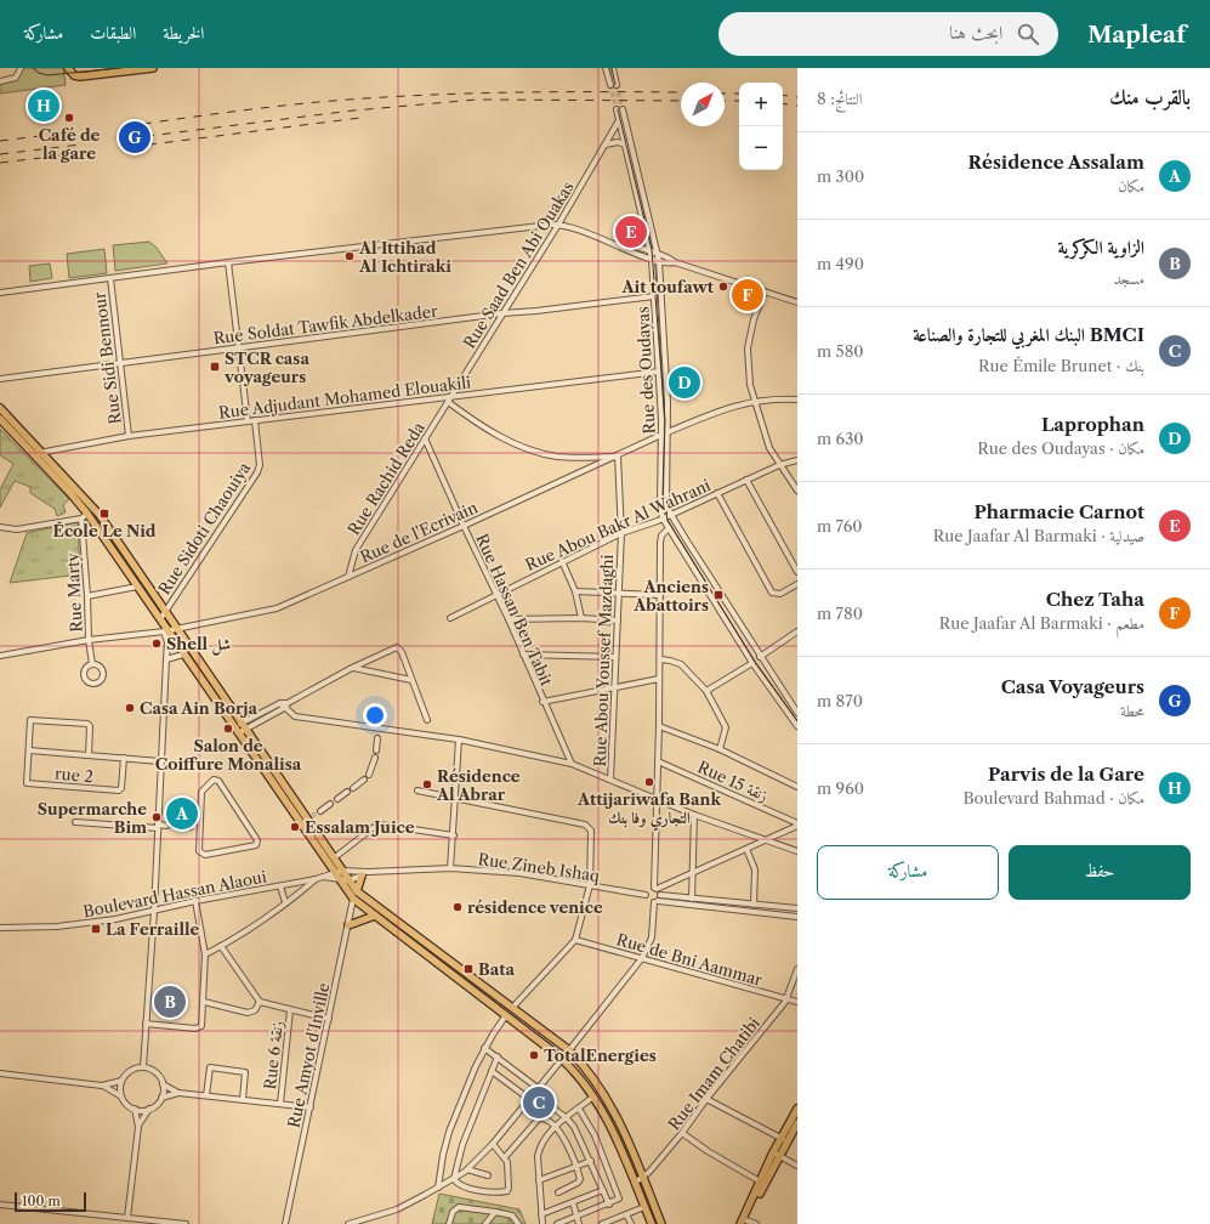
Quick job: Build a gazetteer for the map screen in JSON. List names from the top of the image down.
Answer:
{
  "streets": {
    "street": [
      "Rue Saad Ben Abi Ouakas",
      "Rue Soldat Tawfik Abdelkader",
      "Rue Sidi Bennour",
      "Rue des Oudayas",
      "Rue Adjudant Mohamed Elouakili",
      "Rue Rachid Reda",
      "Rue Abou Bakr Al Wahrani",
      "Rue Sidoti Chaouiya",
      "Rue de l'Ecrivain",
      "Rue Marty",
      "Rue Hassan Ben Tabit",
      "Rue Abou Youssef Mazdaghi",
      "rue 2",
      "Rue 15 زنقة",
      "Rue Zineb Ishaq",
      "Boulevard Hassan Alaoui",
      "Rue de Bni Aammar",
      "Rue 6 زنقة",
      "Rue Amyot d'Inville",
      "Rue Imam Chatibi"
    ]
  },
  "crossings": [
    ["Rue Saad Ben Abi Ouakas", "Rue Soldat Tawfik Abdelkader"],
    ["Rue Saad Ben Abi Ouakas", "Rue des Oudayas"],
    ["Rue Saad Ben Abi Ouakas", "Rue Adjudant Mohamed Elouakili"],
    ["Rue Saad Ben Abi Ouakas", "Rue Rachid Reda"],
    ["Rue Soldat Tawfik Abdelkader", "Rue Sidi Bennour"],
    ["Rue Soldat Tawfik Abdelkader", "Rue des Oudayas"],
    ["Rue Sidi Bennour", "Rue Adjudant Mohamed Elouakili"],
    ["Rue des Oudayas", "Rue Adjudant Mohamed Elouakili"],
    ["Rue des Oudayas", "Rue Abou Bakr Al Wahrani"],
    ["Rue des Oudayas", "Rue de l'Ecrivain"],
    ["Rue Adjudant Mohamed Elouakili", "Rue Rachid Reda"],
    ["Rue Adjudant Mohamed Elouakili", "Rue Sidoti Chaouiya"],
    ["Rue Rachid Reda", "Rue de l'Ecrivain"],
    ["Rue Rachid Reda", "Rue Hassan Ben Tabit"],
    ["Rue Abou Bakr Al Wahrani", "Rue Hassan Ben Tabit"],
    ["Rue Abou Bakr Al Wahrani", "Rue Abou Youssef Mazdaghi"],
    ["Rue de l'Ecrivain", "Rue Marty"],
    ["Rue de l'Ecrivain", "Rue Hassan Ben Tabit"],
    ["Rue de l'Ecrivain", "Rue Abou Youssef Mazdaghi"],
    ["Rue Zineb Ishaq", "Boulevard Hassan Alaoui"],
    ["Rue de Bni Aammar", "Rue Imam Chatibi"]
  ],
  "places": {
    "other": [
      "Café de la gare",
      "Al Ittihad Al Ichtiraki",
      "Ait toufawt",
      "Shell شل",
      "Casa Ain Borja",
      "Salon de Coiffure Monalisa",
      "Attijariwafa Bank التجاري وفا بنك",
      "Résidence Al Abrar",
      "Supermarche Bim",
      "Essalam Juice",
      "résidence venice",
      "TotalEnergies"
    ],
    "transit": [
      "STCR casa voyageurs",
      "École Le Nid",
      "Anciens Abattoirs",
      "La Ferraille",
      "Bata"
    ]
  },
  "scale_bar": "100 m",
  "north": "top right",
  "page": {
    "header": "Mapleaf",
    "search": "ابحث هنا",
    "nav": ["الخريطة", "الطبقات", "مشاركة"],
    "heading": ["بالقرب منك", "النتائج: 8"],
    "map_buttons": ["+", "−"],
    "pins": [
      "H",
      "G",
      "E",
      "F",
      "D",
      "A",
      "B",
      "C"
    ],
    "list": [
      {
        "mark": "A",
        "name": "Résidence Assalam",
        "note": "مكان",
        "value": "300 m"
      },
      {
        "mark": "B",
        "name": "الزاوية الكركرية",
        "note": "مسجد",
        "value": "490 m"
      },
      {
        "mark": "C",
        "name": "BMCI البنك المغربي للتجارة والصناعة",
        "note": "بنك · Rue Émile Brunet",
        "value": "580 m"
      },
      {
        "mark": "D",
        "name": "Laprophan",
        "note": "مكان · Rue des Oudayas",
        "value": "630 m"
      },
      {
        "mark": "E",
        "name": "Pharmacie Carnot",
        "note": "صيدلية · Rue Jaafar Al Barmaki",
        "value": "760 m"
      },
      {
        "mark": "F",
        "name": "Chez Taha",
        "note": "مطعم · Rue Jaafar Al Barmaki",
        "value": "780 m"
      },
      {
        "mark": "G",
        "name": "Casa Voyageurs",
        "note": "محطة",
        "value": "870 m"
      },
      {
        "mark": "H",
        "name": "Parvis de la Gare",
        "note": "مكان · Boulevard Bahmad",
        "value": "960 m"
      }
    ],
    "buttons": ["حفظ", "مشاركة"],
    "scale": "100 m"
  }
}
